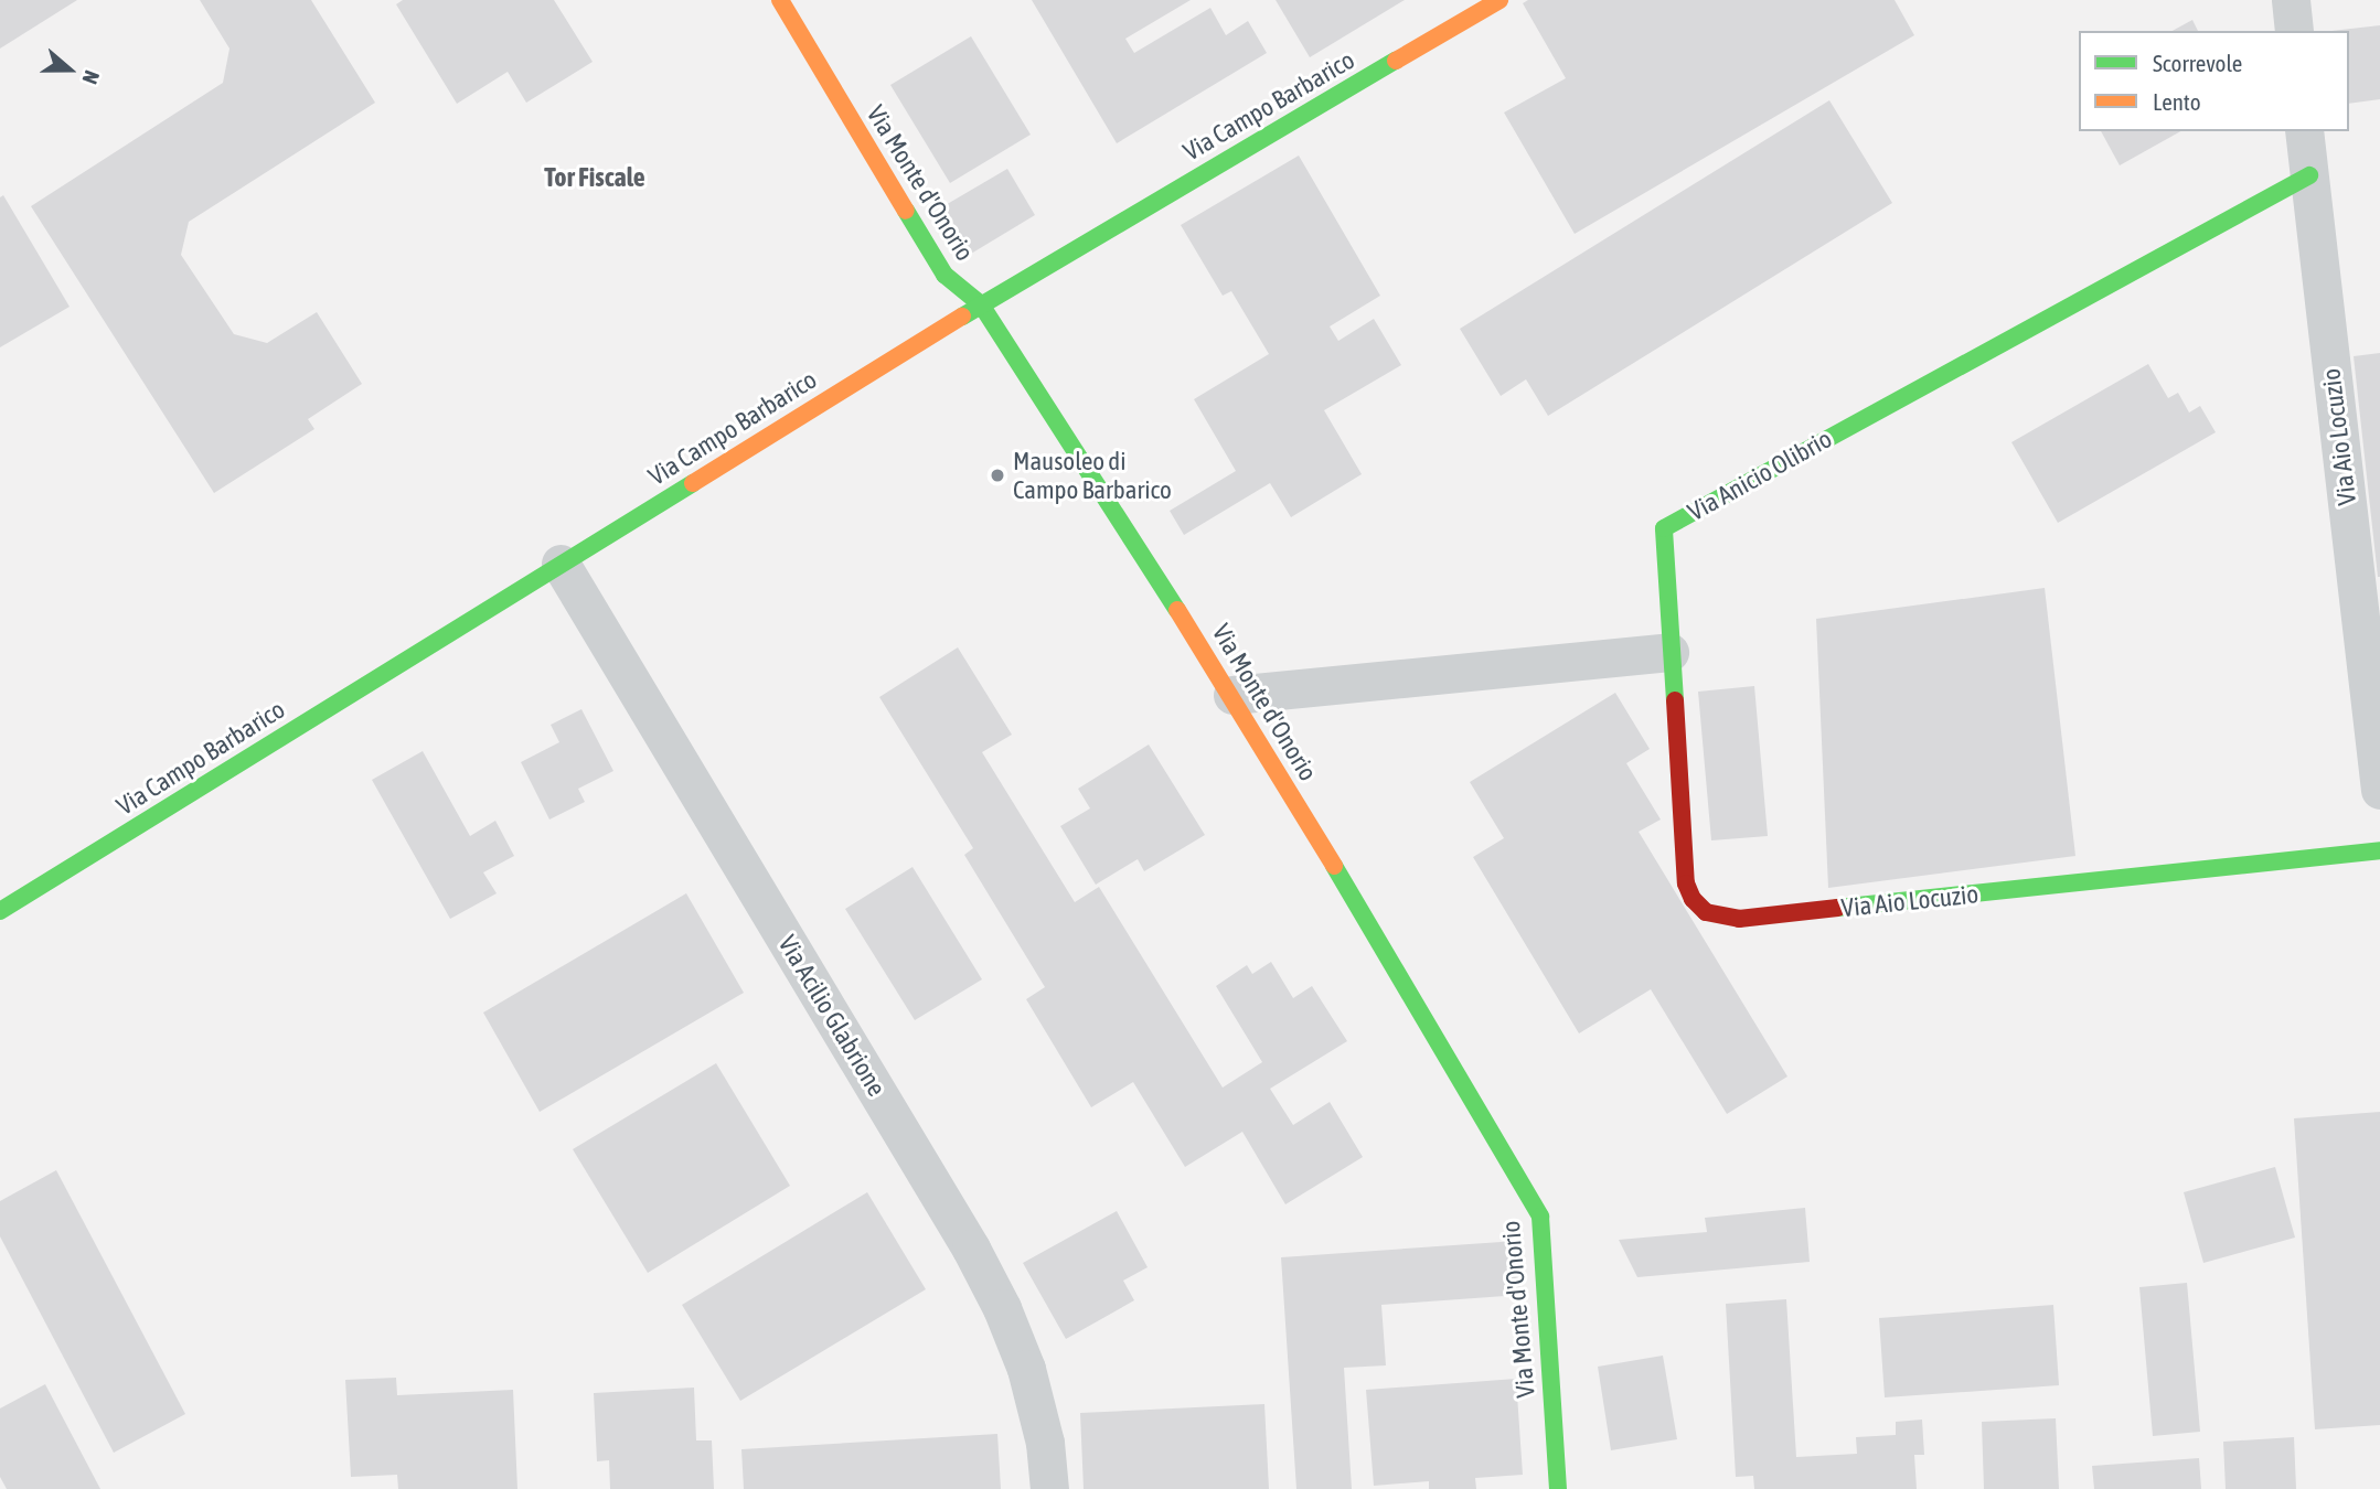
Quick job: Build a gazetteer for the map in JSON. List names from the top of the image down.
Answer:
{
  "streets": {
    "street": [
      "Via Campo Barbarico",
      "Via Monte d'Onorio",
      "Via Aio Locuzio",
      "Via Anicio Olibrio",
      "Via Acilio Glabrione"
    ]
  },
  "crossings": [
    ["Via Campo Barbarico", "Via Monte d'Onorio"],
    ["Via Campo Barbarico", "Via Acilio Glabrione"],
    ["Via Aio Locuzio", "Via Anicio Olibrio"]
  ],
  "districts": ["Tor Fiscale"],
  "places": ["Mausoleo di Campo Barbarico"],
  "legend": ["Scorrevole", "Lento"],
  "north": "right"
}
